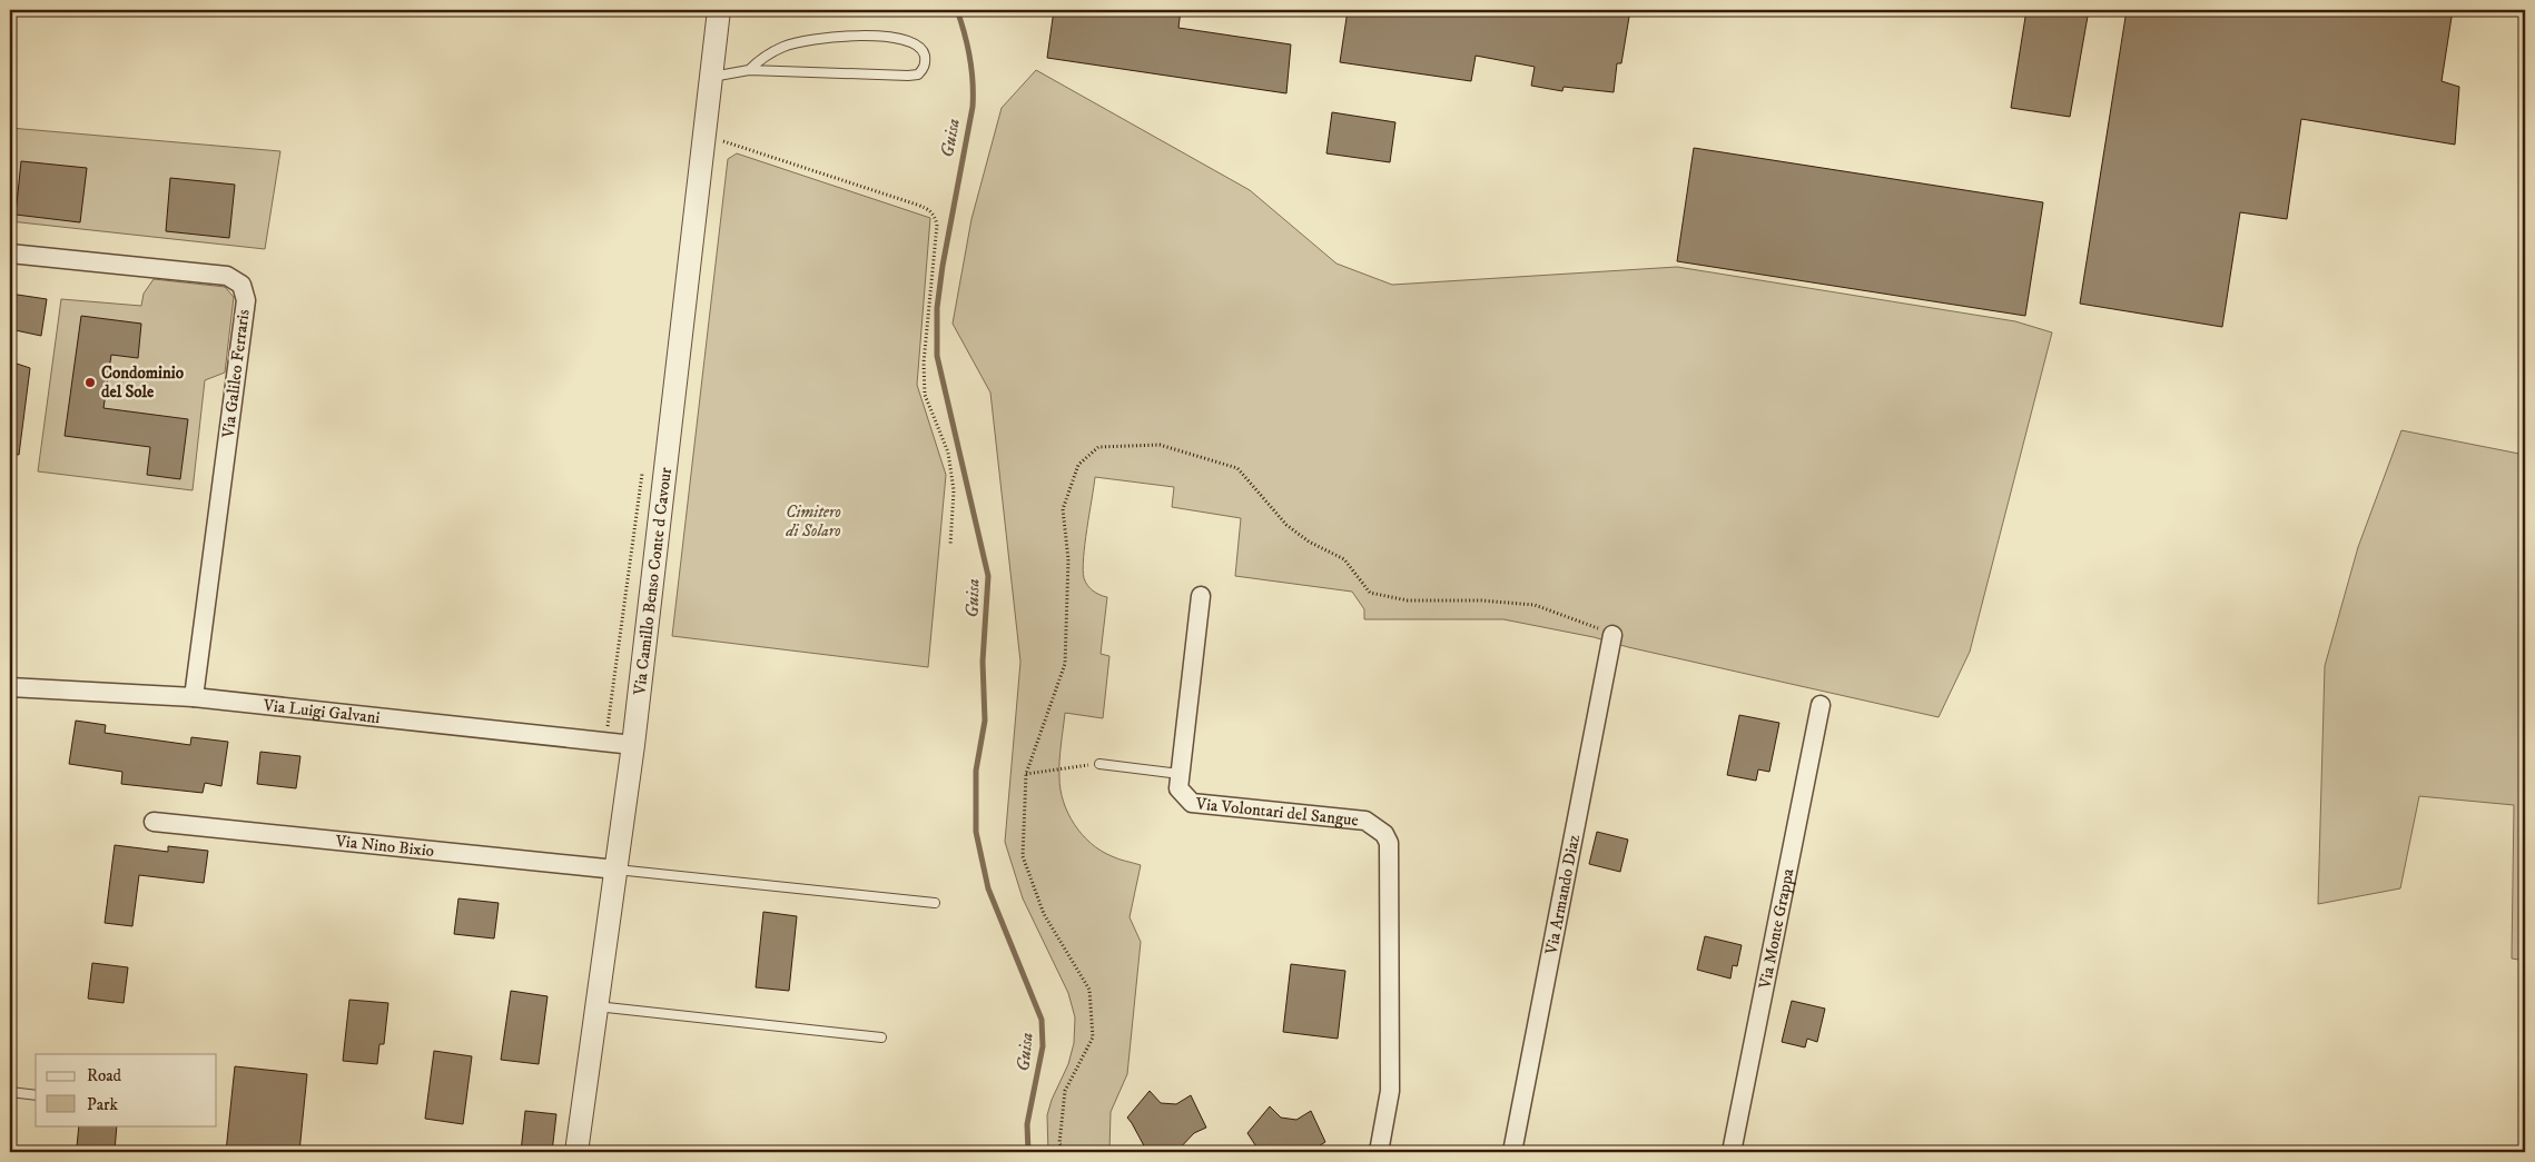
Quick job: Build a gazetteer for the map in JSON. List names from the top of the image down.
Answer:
{
  "streets": {
    "street": [
      "Via Galileo Ferraris",
      "Via Camillo Benso Conte d Cavour",
      "Via Luigi Galvani",
      "Via Volontari del Sangue",
      "Via Nino Bixio",
      "Via Armando Diaz",
      "Via Monte Grappa"
    ]
  },
  "crossings": [
    ["Via Galileo Ferraris", "Via Luigi Galvani"],
    ["Via Camillo Benso Conte d Cavour", "Via Luigi Galvani"],
    ["Via Camillo Benso Conte d Cavour", "Via Nino Bixio"]
  ],
  "water": ["Guisa"],
  "parks": ["Cimitero di Solaro"],
  "places": ["Condominio del Sole"],
  "legend": ["Road", "Park"]
}
